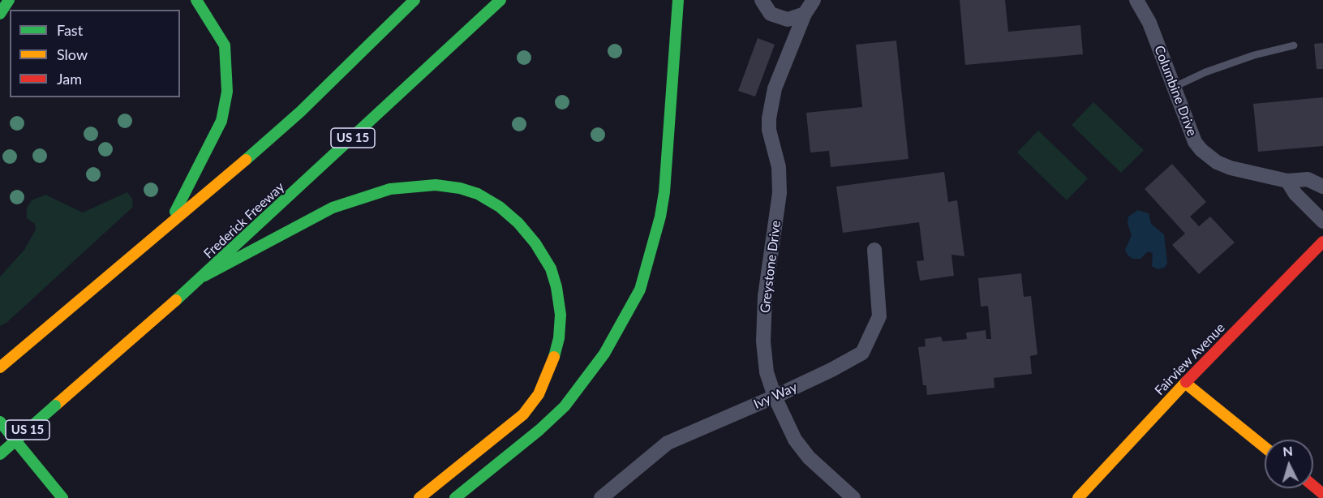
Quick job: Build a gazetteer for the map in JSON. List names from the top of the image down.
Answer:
{
  "streets": {
    "main road": ["US 15", "Frederick Freeway", "Fairview Avenue"],
    "street": ["Columbine Drive", "Greystone Drive", "Ivy Way"]
  },
  "crossings": [
    ["Greystone Drive", "Ivy Way"]
  ],
  "legend": ["Fast", "Slow", "Jam"],
  "north": "top"
}
